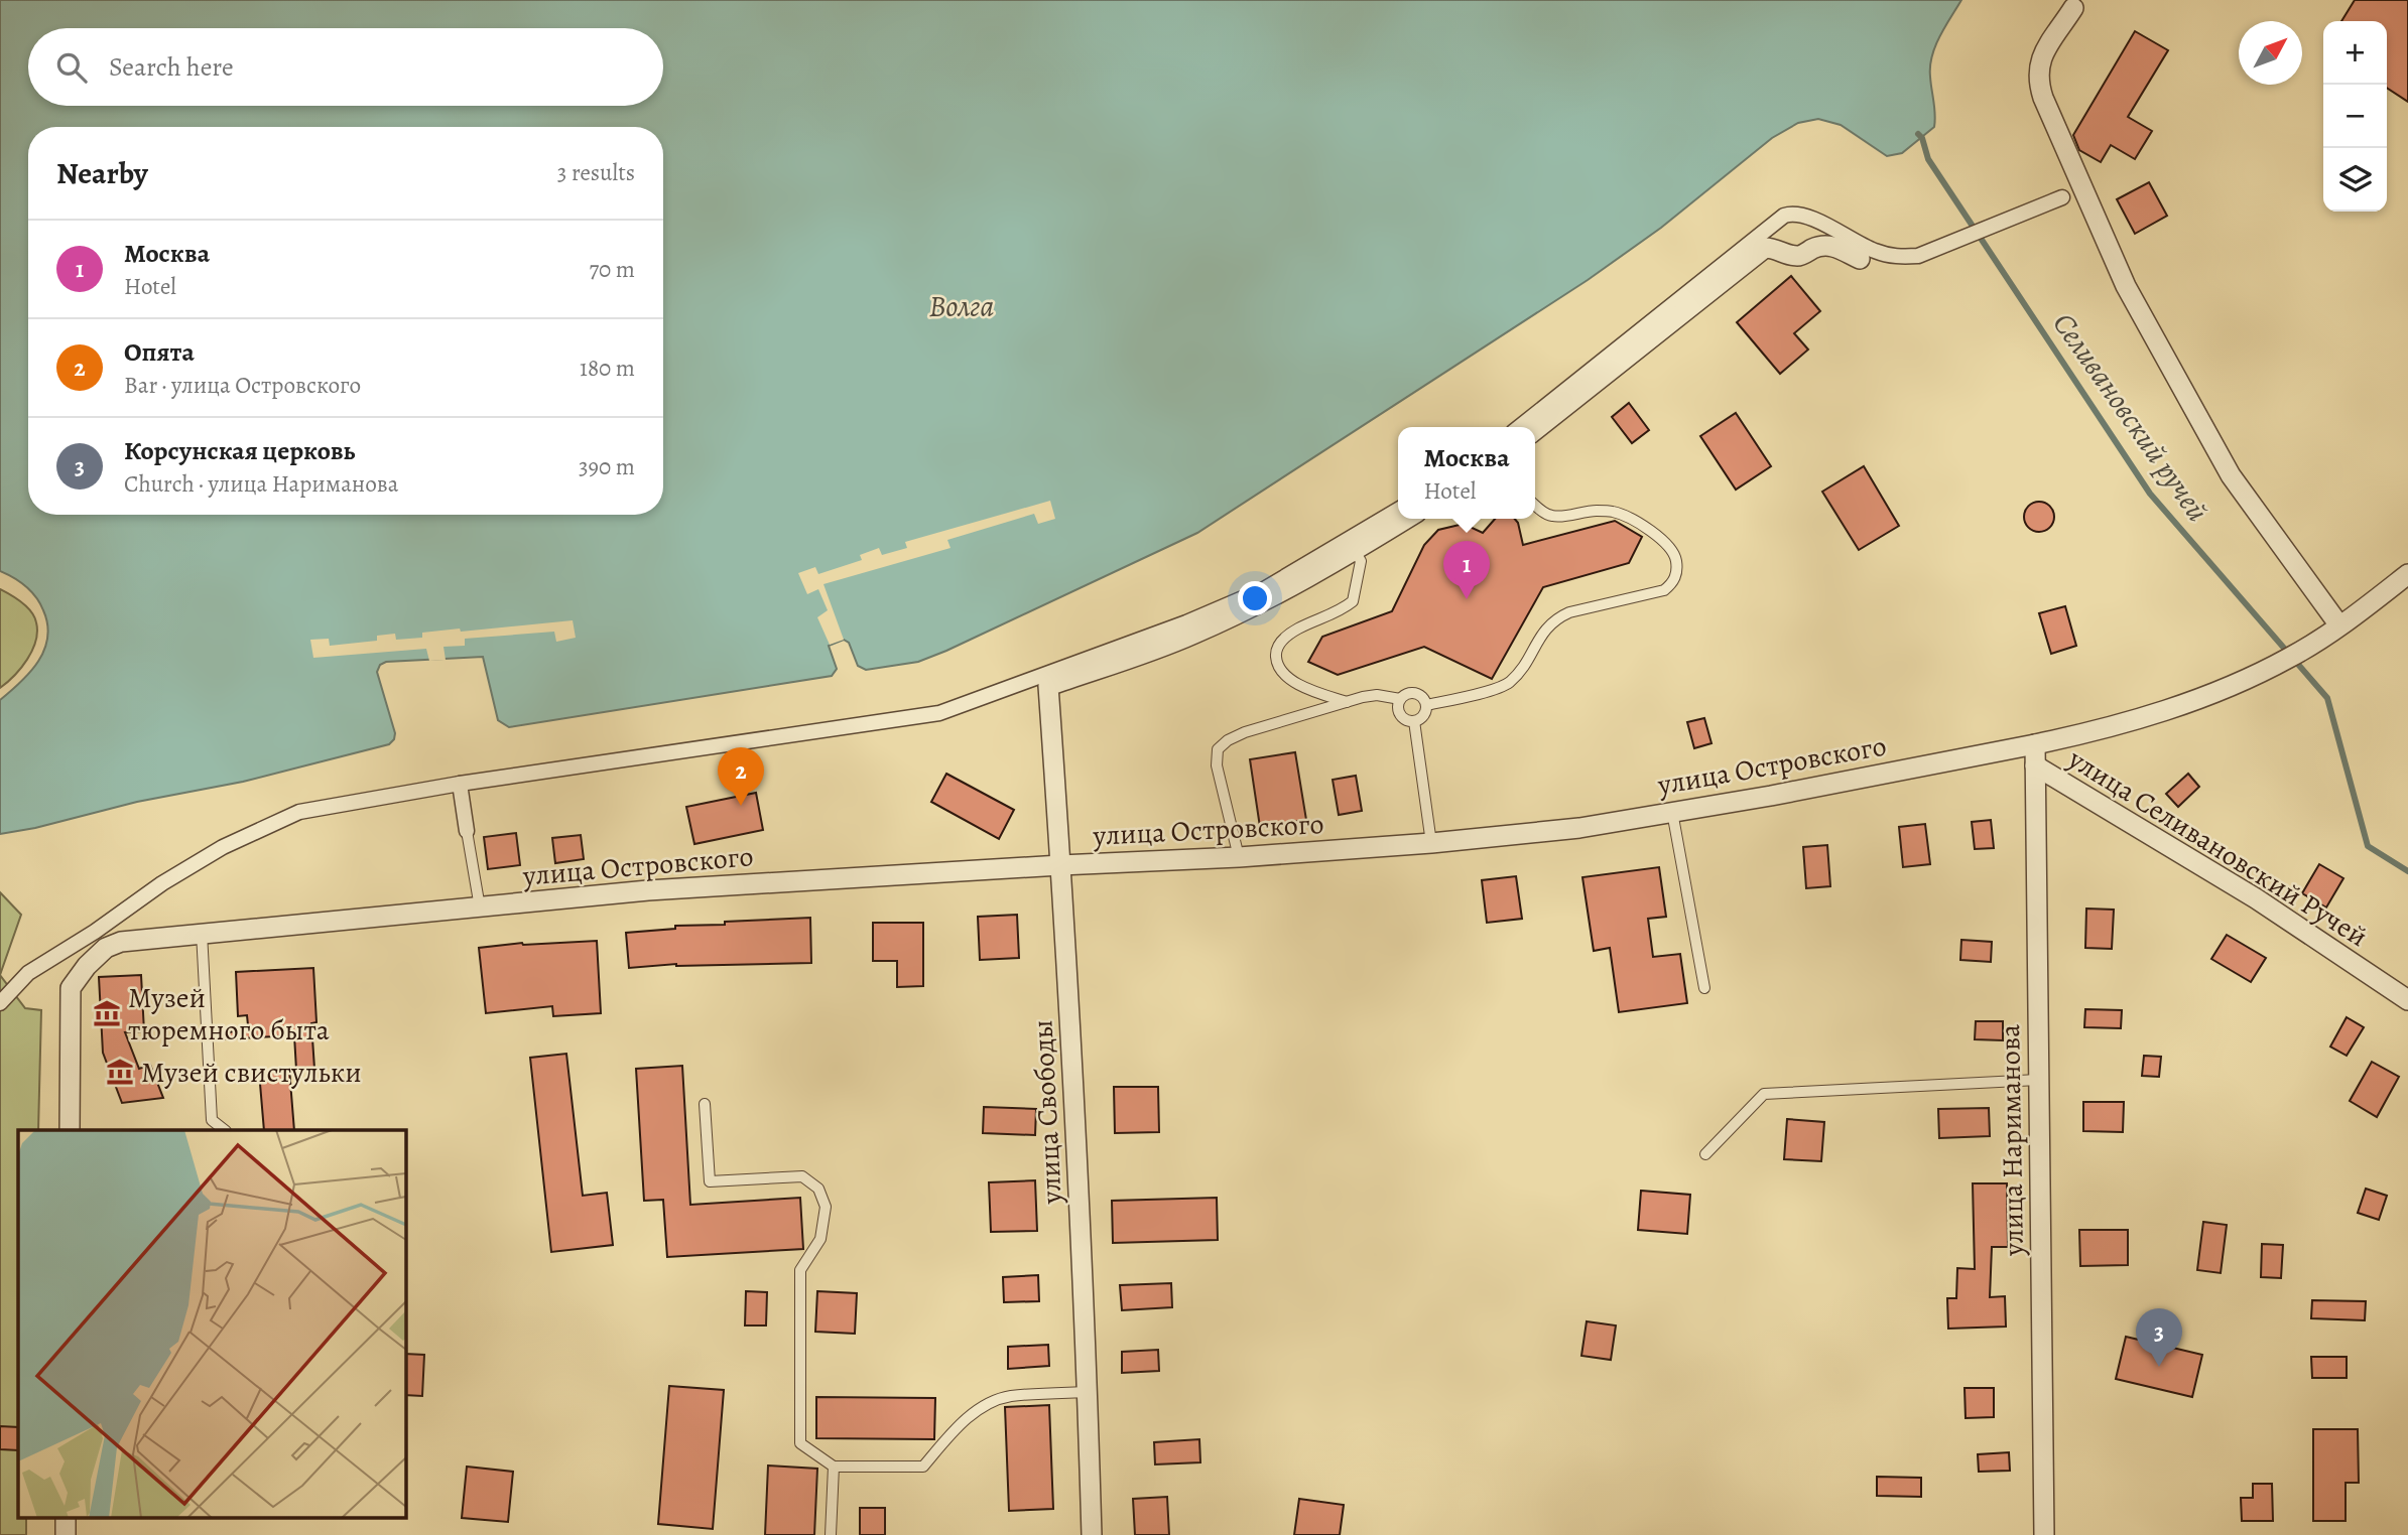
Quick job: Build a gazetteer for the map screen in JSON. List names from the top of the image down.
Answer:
{
  "streets": {
    "street": [
      "улица Островского",
      "улица Селивановский Ручей",
      "улица Свободы",
      "улица Нариманова"
    ]
  },
  "crossings": [
    ["улица Островского", "улица Свободы"],
    ["улица Островского", "улица Нариманова"],
    ["улица Селивановский Ручей", "улица Нариманова"]
  ],
  "water": ["Волга", "Селивановский ручей"],
  "places": {
    "museum": ["Музей тюремного быта", "Музей свистульки"]
  },
  "north": "top right",
  "page": {
    "map_buttons": ["+", "−"],
    "search": "Search here",
    "heading": ["Nearby", "3 results"],
    "list": [
      {
        "mark": "1",
        "name": "Москва",
        "note": "Hotel",
        "value": "70 m"
      },
      {
        "mark": "2",
        "name": "Опята",
        "note": "Bar · улица Островского",
        "value": "180 m"
      },
      {
        "mark": "3",
        "name": "Корсунская церковь",
        "note": "Church · улица Нариманова",
        "value": "390 m"
      }
    ],
    "popup": ["Москва", "Hotel"],
    "pins": ["1", "2", "3"]
  }
}
